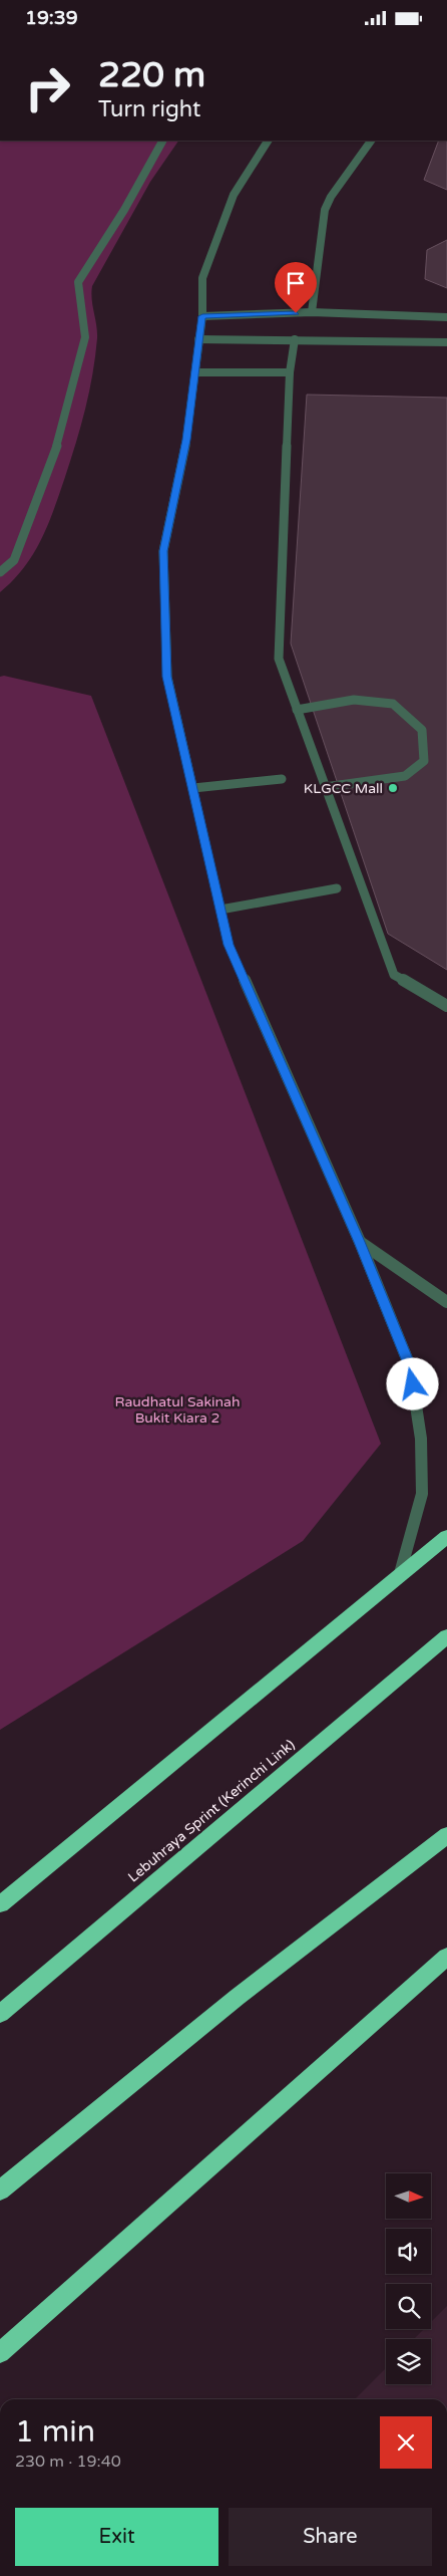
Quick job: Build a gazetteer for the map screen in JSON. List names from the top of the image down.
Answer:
{
  "streets": {
    "highway": ["Lebuhraya Sprint (Kerinchi Link)"]
  },
  "parks": ["Raudhatul Sakinah Bukit Kiara 2"],
  "places": ["KLGCC Mall"],
  "north": "right",
  "page": {
    "status": "19:39",
    "turn": ["220 m", "Turn right"],
    "heading": ["1 min", "230 m · 19:40"],
    "buttons": ["Exit", "Share"]
  }
}
